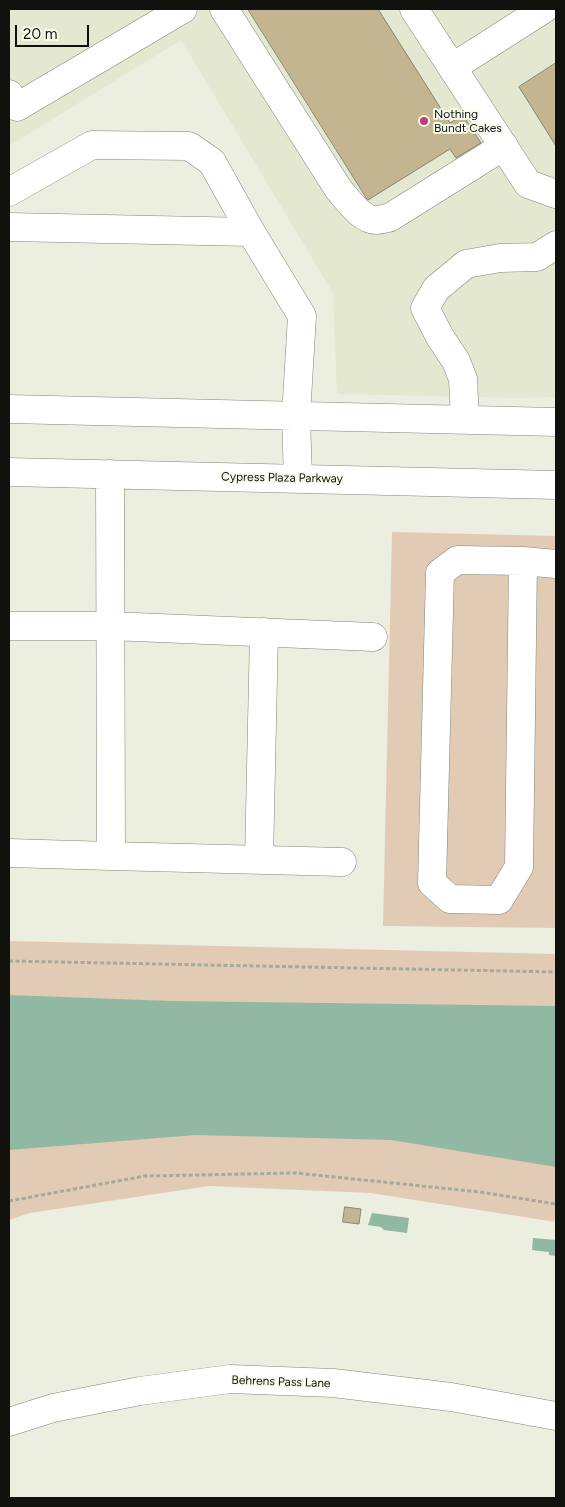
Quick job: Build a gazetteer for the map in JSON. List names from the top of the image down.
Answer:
{
  "streets": {
    "street": ["Cypress Plaza Parkway", "Behrens Pass Lane"]
  },
  "places": ["Nothing Bundt Cakes"],
  "scale_bar": "20 m"
}
